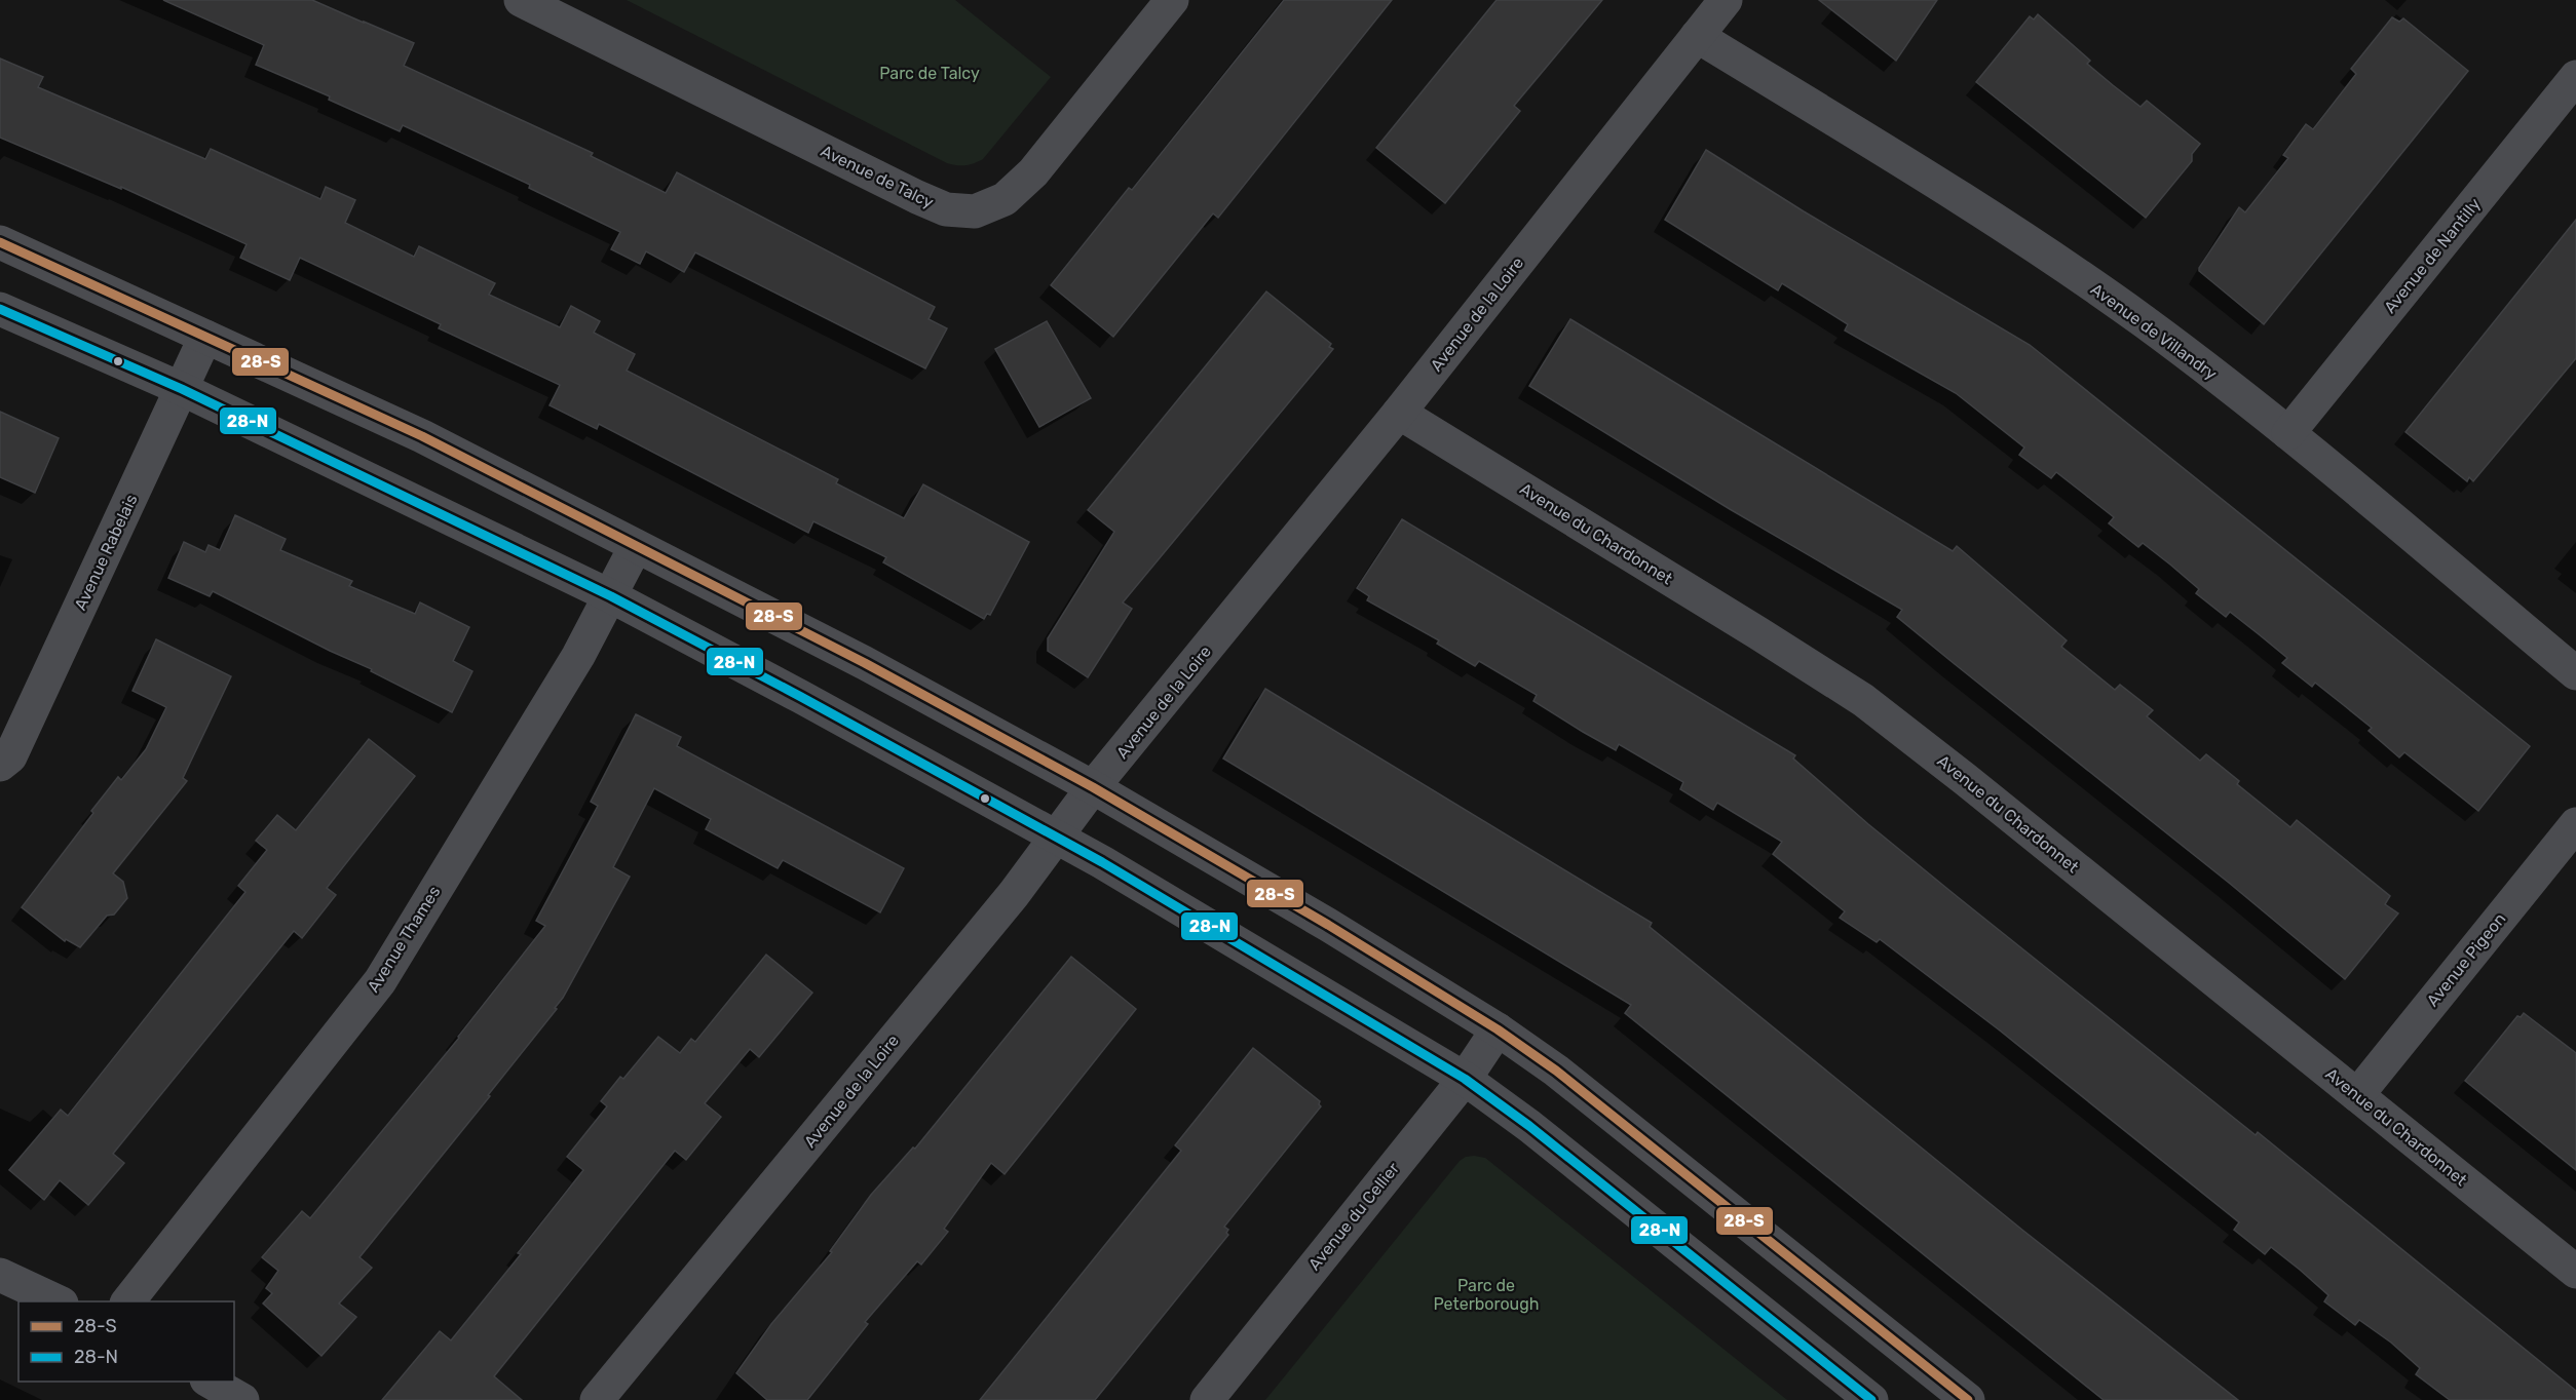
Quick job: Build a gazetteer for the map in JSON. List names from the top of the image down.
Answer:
{
  "streets": {
    "street": [
      "Avenue de Talcy",
      "Avenue de Nantilly",
      "Avenue de la Loire",
      "Avenue de Villandry",
      "Avenue du Chardonnet",
      "Avenue Rabelais",
      "Avenue Thames",
      "Avenue Pigeon",
      "Avenue du Cellier"
    ]
  },
  "crossings": [
    ["Avenue de Nantilly", "Avenue de Villandry"],
    ["Avenue de la Loire", "Avenue de Villandry"],
    ["Avenue de la Loire", "Avenue du Chardonnet"],
    ["Avenue du Chardonnet", "Avenue Pigeon"]
  ],
  "parks": ["Parc de Talcy", "Parc de Peterborough"],
  "lines": ["transit line 28-S", "transit line 28-N"],
  "legend": ["28-S", "28-N"]
}
